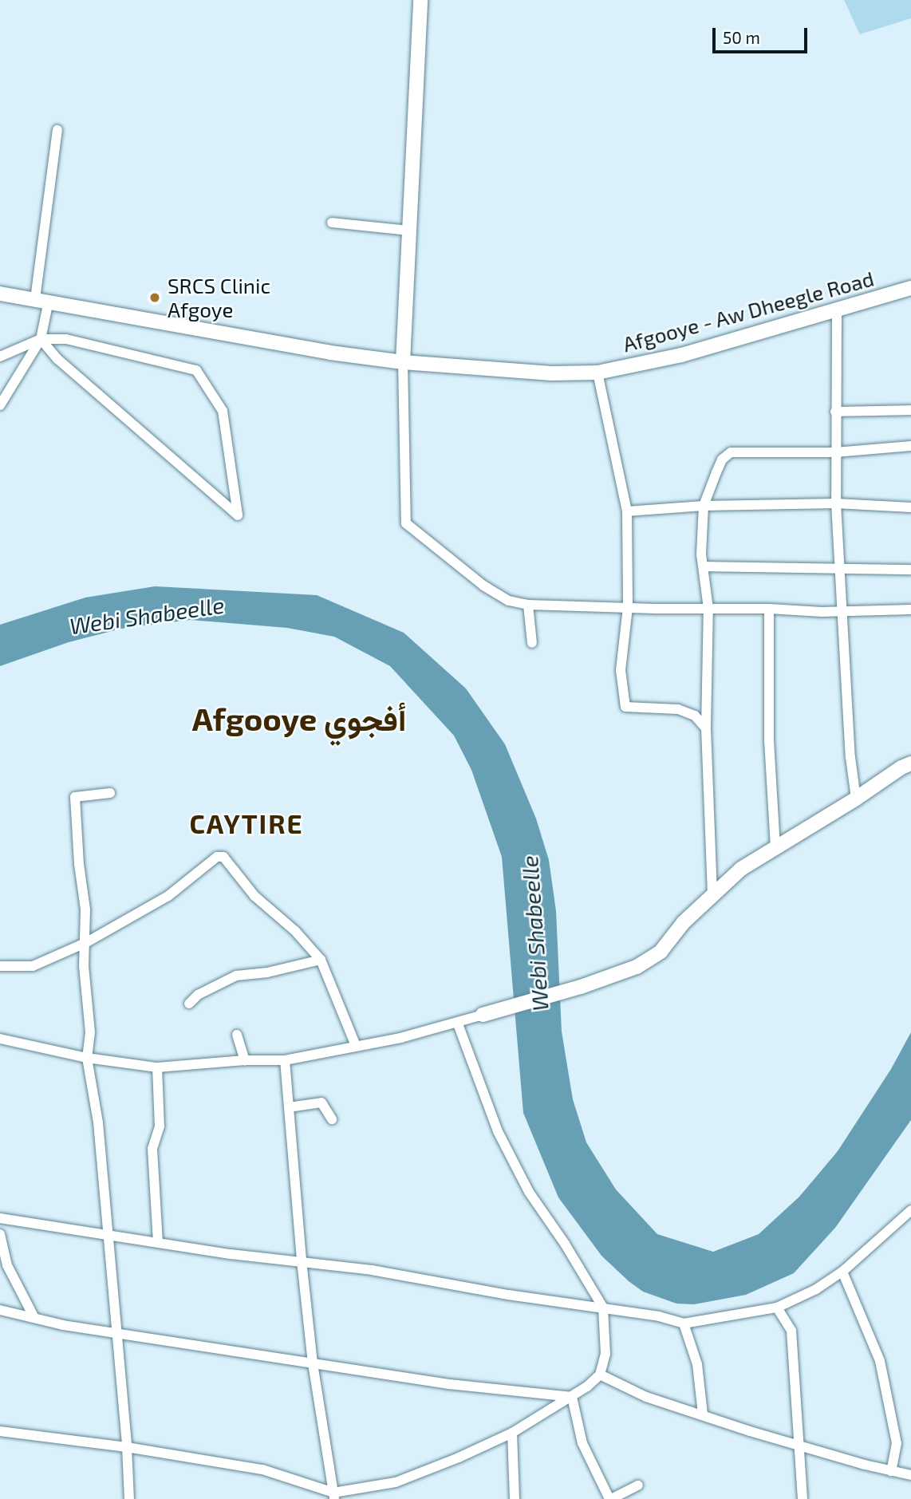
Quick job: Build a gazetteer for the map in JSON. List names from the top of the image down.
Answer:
{
  "streets": {
    "main road": ["Afgooye - Aw Dheegle Road"]
  },
  "districts": ["Afgooye أفجوي", "CAYTIRE"],
  "water": ["Webi Shabeelle"],
  "places": ["SRCS Clinic Afgoye"],
  "scale_bar": "50 m"
}
